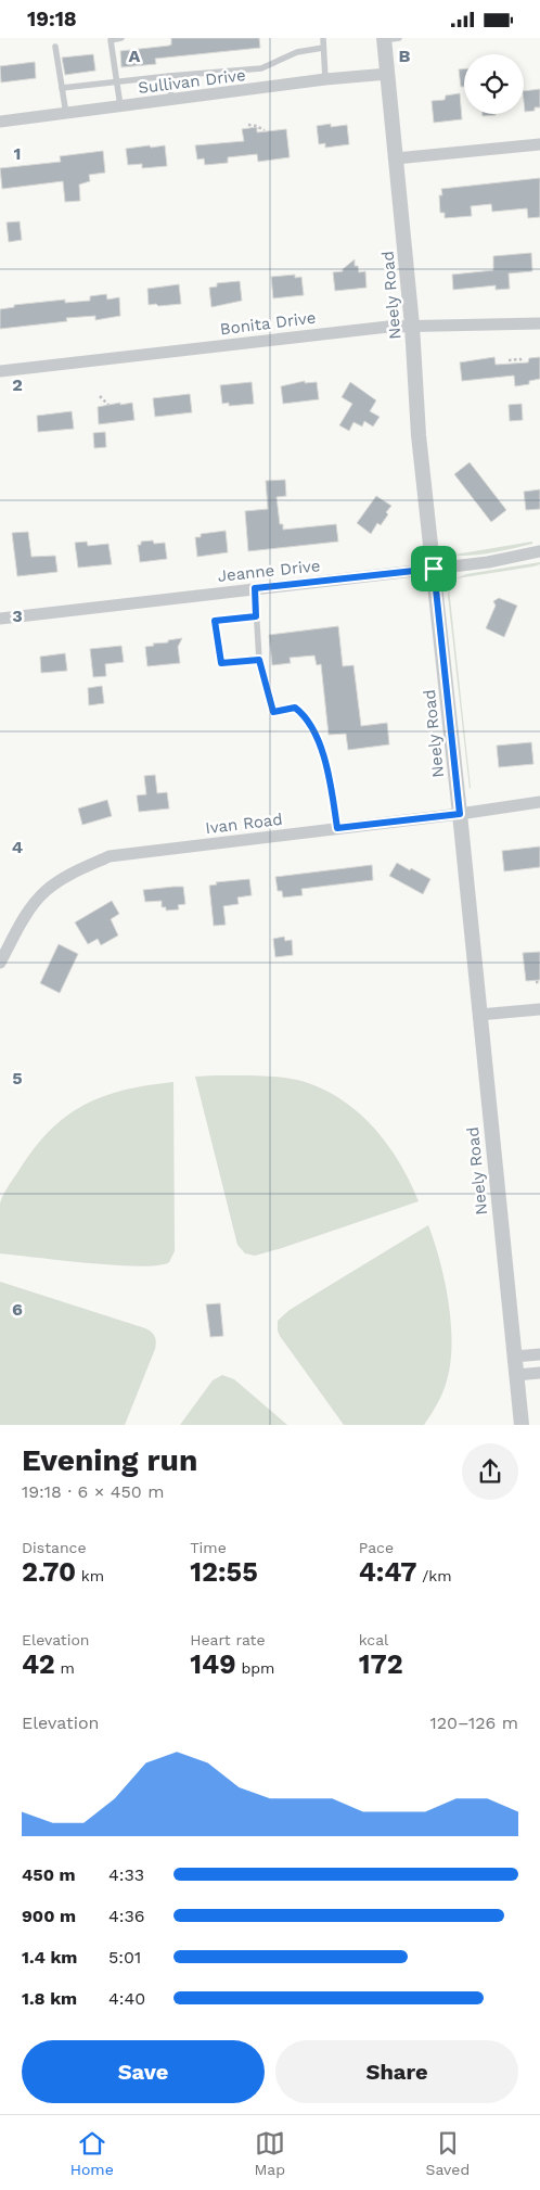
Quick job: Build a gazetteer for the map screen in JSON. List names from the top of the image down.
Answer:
{
  "streets": {
    "street": [
      "Sullivan Drive",
      "Neely Road",
      "Bonita Drive",
      "Jeanne Drive",
      "Ivan Road"
    ]
  },
  "crossings": [
    ["Sullivan Drive", "Neely Road"],
    ["Neely Road", "Bonita Drive"],
    ["Neely Road", "Jeanne Drive"],
    ["Neely Road", "Ivan Road"]
  ],
  "page": {
    "status": "19:18",
    "heading": ["Evening run", "19:18 · 6 × 450 m"],
    "stats": [
      ["Distance", "2.70 km"],
      ["Time", "12:55"],
      ["Pace", "4:47 /km"],
      ["Elevation", "42 m"],
      ["Heart rate", "149 bpm"],
      ["kcal", "172"]
    ],
    "chart": ["Elevation", "120–126 m"],
    "list": [
      {
        "name": "450 m",
        "note": "4:33"
      },
      {
        "name": "900 m",
        "note": "4:36"
      },
      {
        "name": "1.4 km",
        "note": "5:01"
      },
      {
        "name": "1.8 km",
        "note": "4:40"
      }
    ],
    "buttons": ["Save", "Share"],
    "tabs": ["Home", "Map", "Saved"]
  },
  "grid": {
    "columns": ["A", "B"],
    "rows": [
      "1",
      "2",
      "3",
      "4",
      "5",
      "6"
    ]
  }
}
